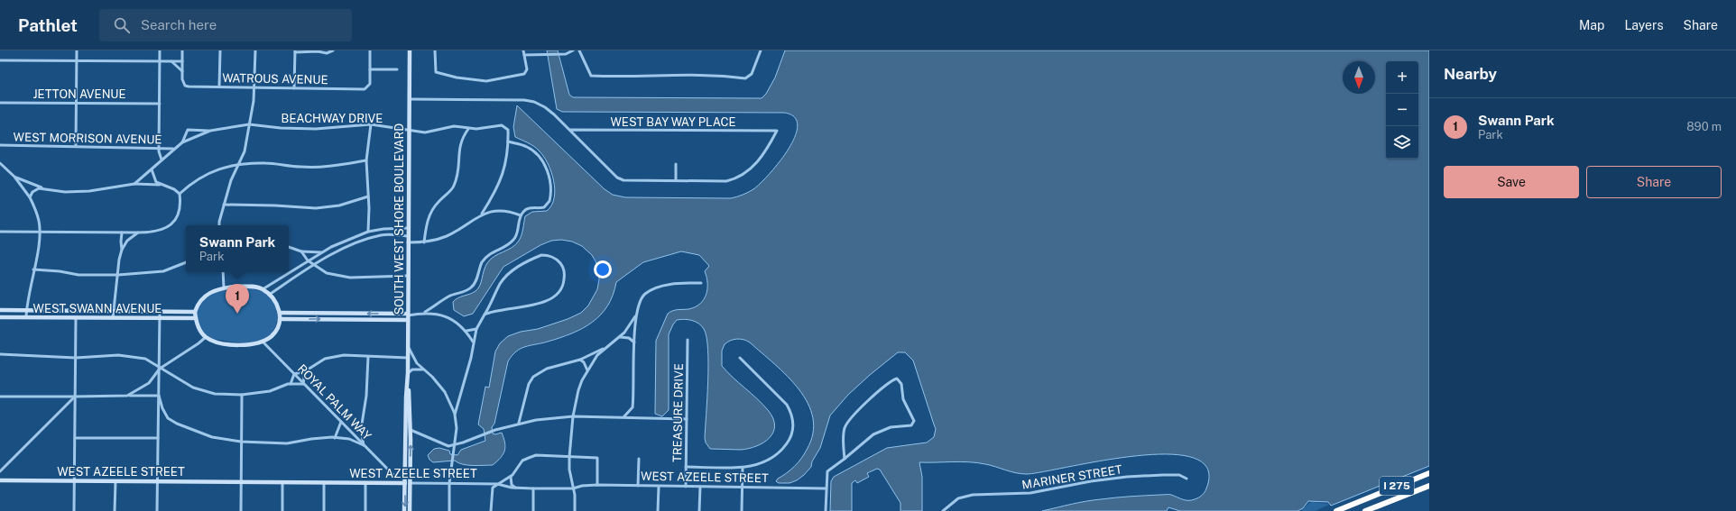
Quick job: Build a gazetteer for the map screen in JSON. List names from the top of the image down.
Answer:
{
  "streets": {
    "highway": ["I 275"],
    "street": [
      "WATROUS AVENUE",
      "JETTON AVENUE",
      "BEACHWAY DRIVE",
      "WEST BAY WAY PLACE",
      "WEST MORRISON AVENUE",
      "SOUTH WEST SHORE BOULEVARD",
      "WEST SWANN AVENUE",
      "ROYAL PALM WAY",
      "TREASURE DRIVE",
      "WEST AZEELE STREET",
      "MARINER STREET"
    ]
  },
  "crossings": [
    ["BEACHWAY DRIVE", "SOUTH WEST SHORE BOULEVARD"],
    ["SOUTH WEST SHORE BOULEVARD", "WEST AZEELE STREET"],
    ["WEST SWANN AVENUE", "ROYAL PALM WAY"],
    ["TREASURE DRIVE", "WEST AZEELE STREET"]
  ],
  "north": "bottom",
  "page": {
    "header": "Pathlet",
    "search": "Search here",
    "nav": ["Map", "Layers", "Share"],
    "heading": "Nearby",
    "map_buttons": ["+", "−"],
    "list": [
      {
        "mark": "1",
        "name": "Swann Park",
        "note": "Park",
        "value": "890 m"
      }
    ],
    "buttons": ["Save", "Share"],
    "popup": ["Swann Park", "Park"],
    "pins": "1"
  }
}
